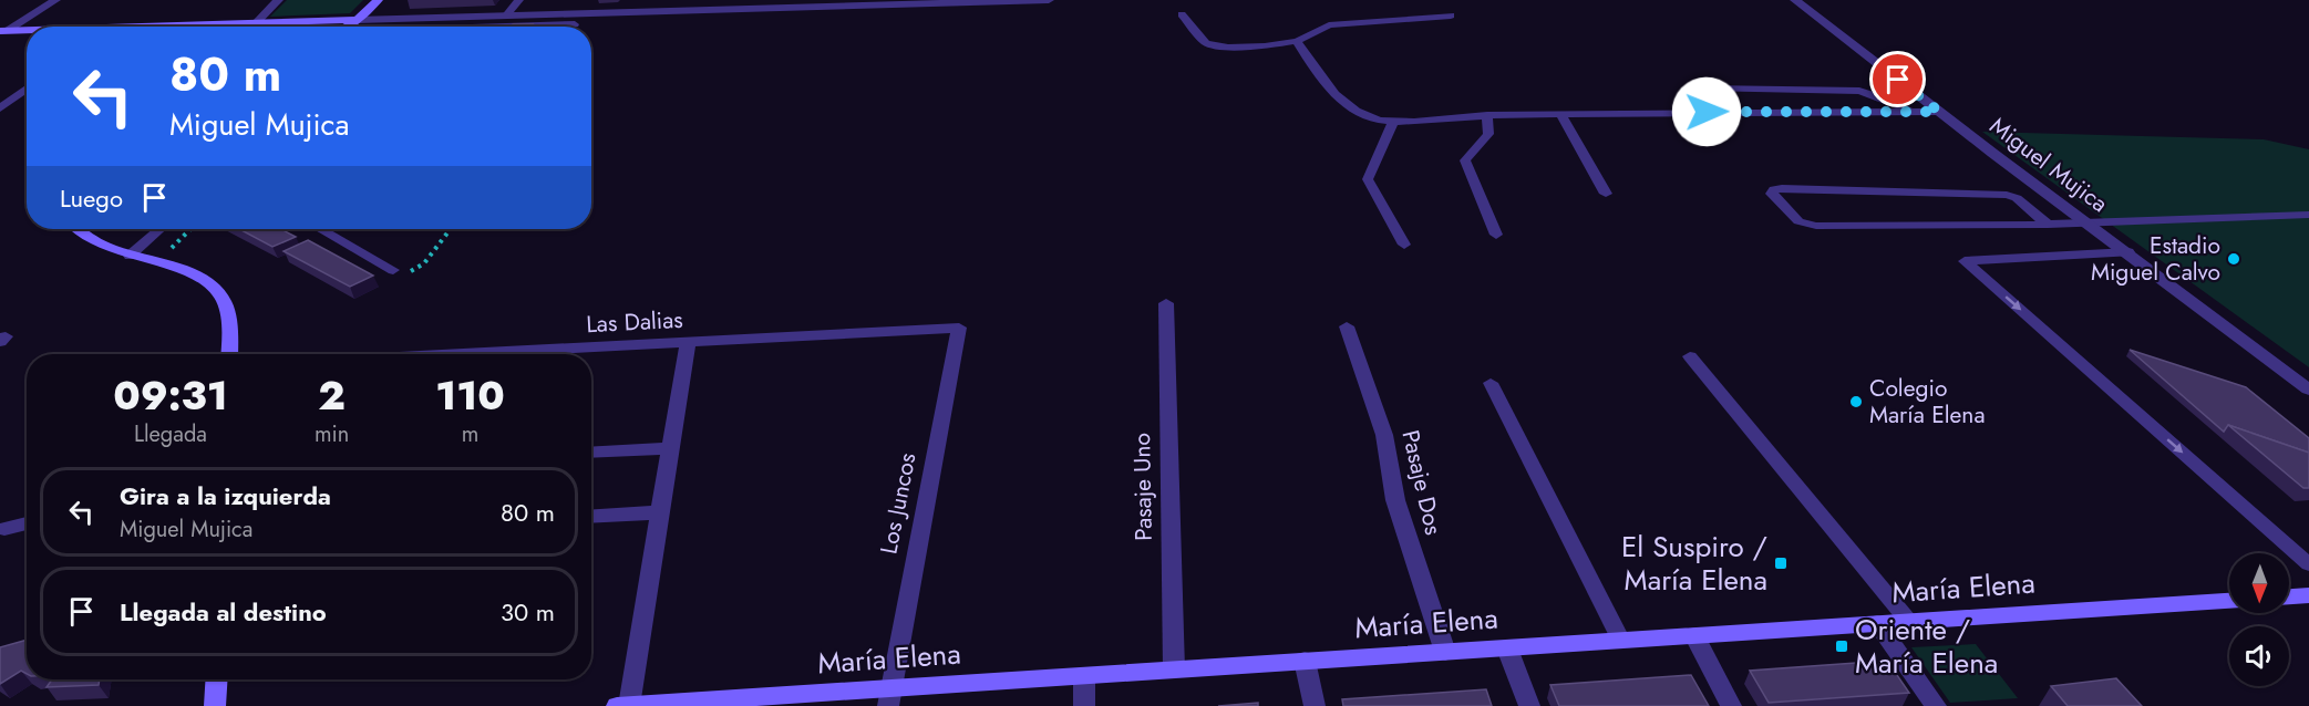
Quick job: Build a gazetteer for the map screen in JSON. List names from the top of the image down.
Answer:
{
  "streets": {
    "street": [
      "Miguel Mujica",
      "Las Dalias",
      "Pasaje Dos",
      "Pasaje Uno",
      "Los Juncos",
      "María Elena"
    ]
  },
  "crossings": [
    ["Las Dalias", "Los Juncos"],
    ["Pasaje Dos", "María Elena"],
    ["Pasaje Uno", "María Elena"],
    ["Los Juncos", "María Elena"]
  ],
  "places": {
    "other": ["Estadio Miguel Calvo", "Colegio María Elena"],
    "transit": ["El Suspiro / María Elena", "Oriente / María Elena"]
  },
  "north": "bottom",
  "page": {
    "turn": ["80 m", "Miguel Mujica"],
    "then": "Luego",
    "eta": [
      "09:31",
      "Llegada",
      "2",
      "min",
      "110",
      "m"
    ],
    "list": [
      {
        "name": "Gira a la izquierda",
        "note": "Miguel Mujica",
        "value": "80 m"
      },
      {
        "name": "Llegada al destino",
        "value": "30 m"
      }
    ]
  }
}
